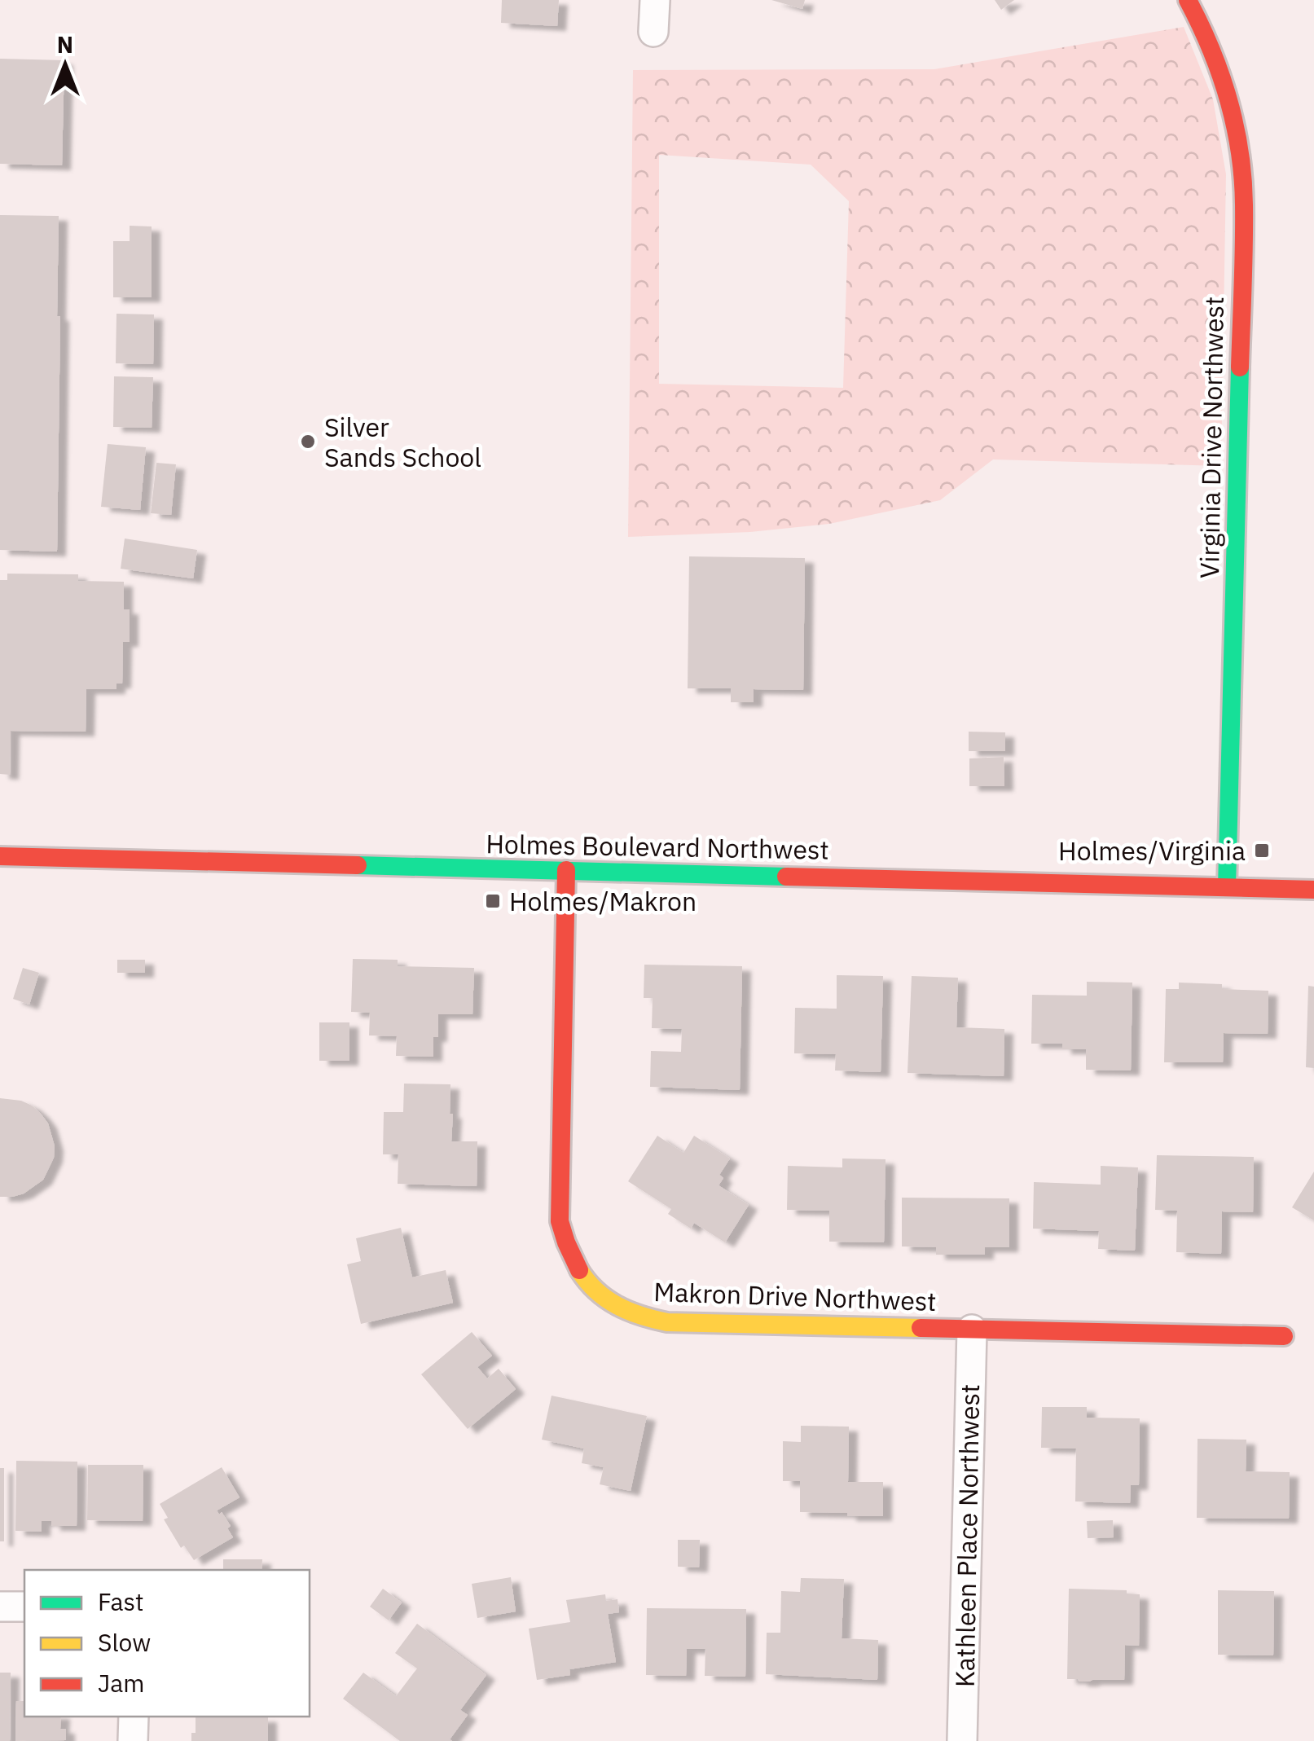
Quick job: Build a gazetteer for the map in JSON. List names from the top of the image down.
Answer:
{
  "streets": {
    "street": [
      "Virginia Drive Northwest",
      "Holmes Boulevard Northwest",
      "Makron Drive Northwest",
      "Kathleen Place Northwest"
    ]
  },
  "crossings": [
    ["Virginia Drive Northwest", "Holmes Boulevard Northwest"],
    ["Holmes Boulevard Northwest", "Makron Drive Northwest"],
    ["Makron Drive Northwest", "Kathleen Place Northwest"]
  ],
  "places": {
    "other": ["Silver Sands School"],
    "transit": ["Holmes/Virginia", "Holmes/Makron"]
  },
  "legend": ["Fast", "Slow", "Jam"],
  "north": "top"
}
